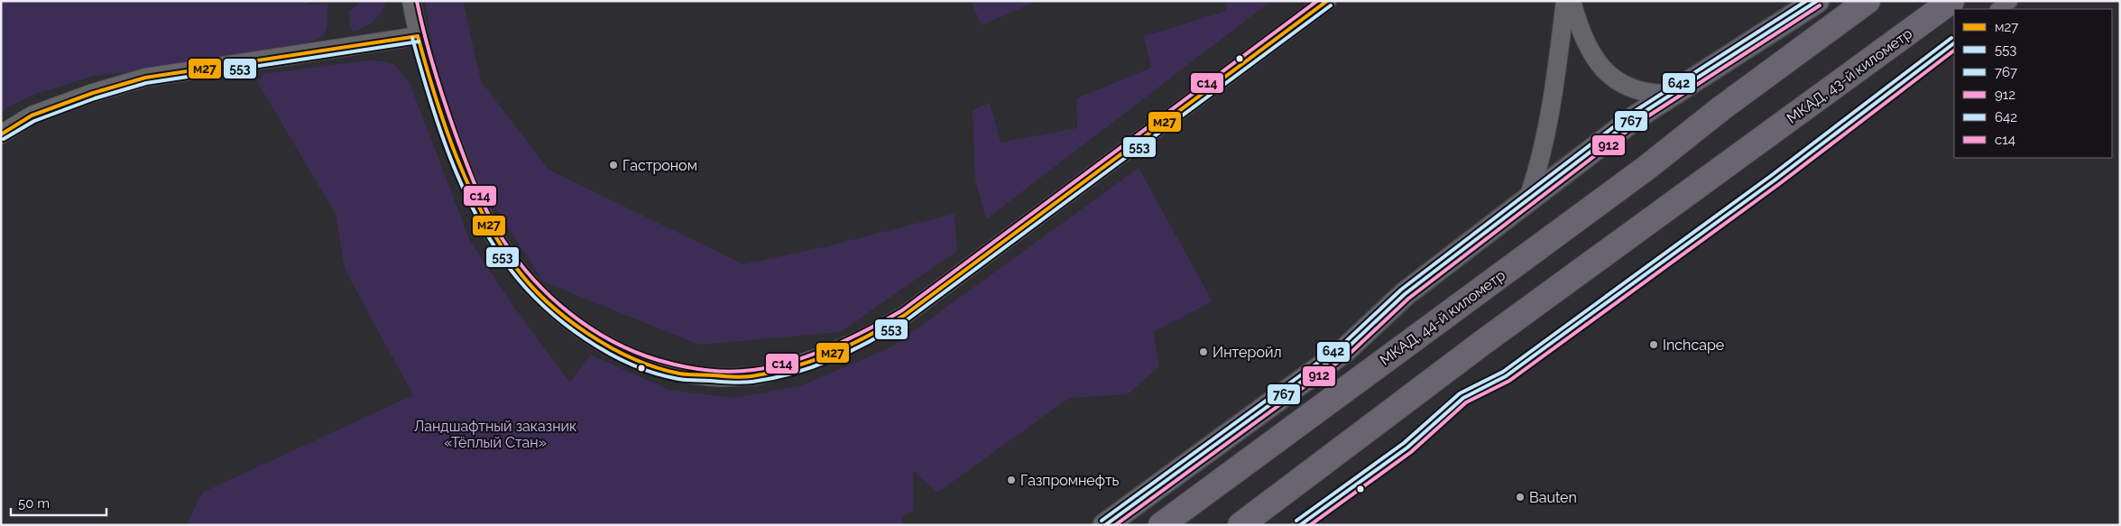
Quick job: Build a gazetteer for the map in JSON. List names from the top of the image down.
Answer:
{
  "streets": {
    "highway": ["МКАД, 43-й километр", "МКАД, 44-й километр"]
  },
  "parks": ["Ландшафтный заказник «Тёплый Стан»"],
  "places": [
    "Гастроном",
    "Inchcape",
    "Интеройл",
    "Газпромнефть",
    "Bauten"
  ],
  "lines": [
    "transit line м27",
    "transit line 767",
    "transit line 642",
    "transit line с14",
    "transit line 553",
    "transit line 912"
  ],
  "legend": [
    "м27",
    "553",
    "767",
    "912",
    "642",
    "с14"
  ],
  "scale_bar": "50 m"
}
